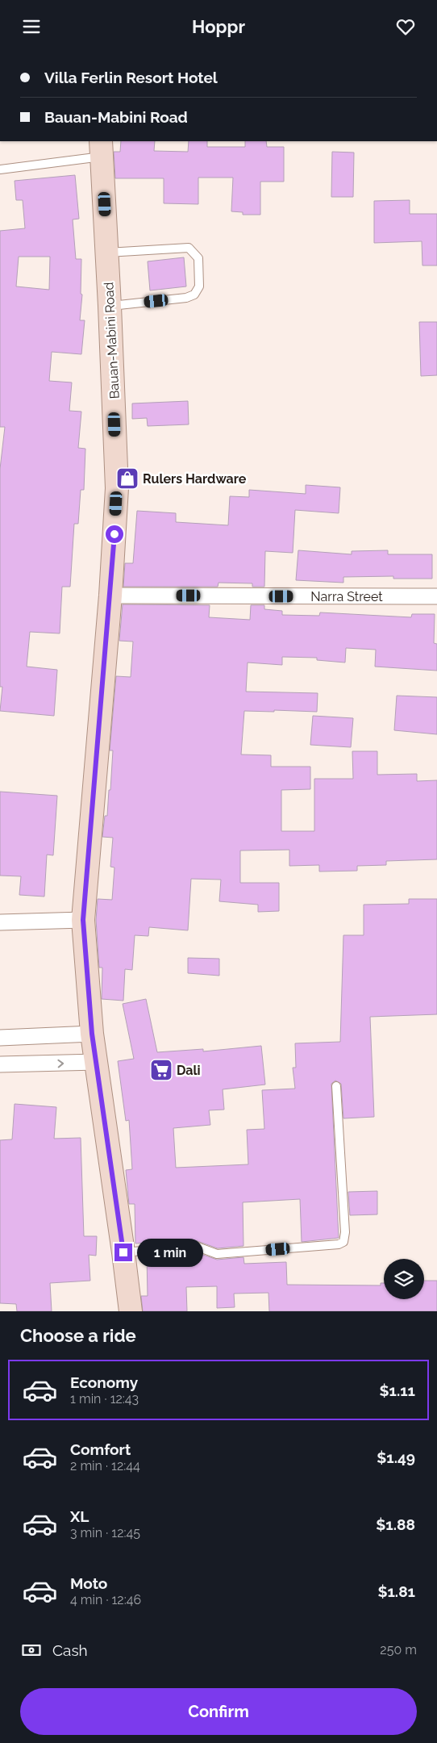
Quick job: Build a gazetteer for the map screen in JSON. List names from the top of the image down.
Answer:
{
  "streets": {
    "main road": ["Bauan-Mabini Road"],
    "street": ["Narra Street"]
  },
  "crossings": [
    ["Bauan-Mabini Road", "Narra Street"]
  ],
  "places": {
    "shop": ["Rulers Hardware"],
    "supermarket": ["Dali"]
  },
  "page": {
    "header": "Hoppr",
    "banner": ["Villa Ferlin Resort Hotel", "Bauan-Mabini Road"],
    "bubble": "1 min",
    "heading": "Choose a ride",
    "list": [
      {
        "name": "Economy",
        "note": "1 min · 12:43",
        "value": "$1.11"
      },
      {
        "name": "Comfort",
        "note": "2 min · 12:44",
        "value": "$1.49"
      },
      {
        "name": "XL",
        "note": "3 min · 12:45",
        "value": "$1.88"
      },
      {
        "name": "Moto",
        "note": "4 min · 12:46",
        "value": "$1.81"
      }
    ],
    "pay": ["Cash", "250 m"],
    "buttons": "Confirm"
  }
}
